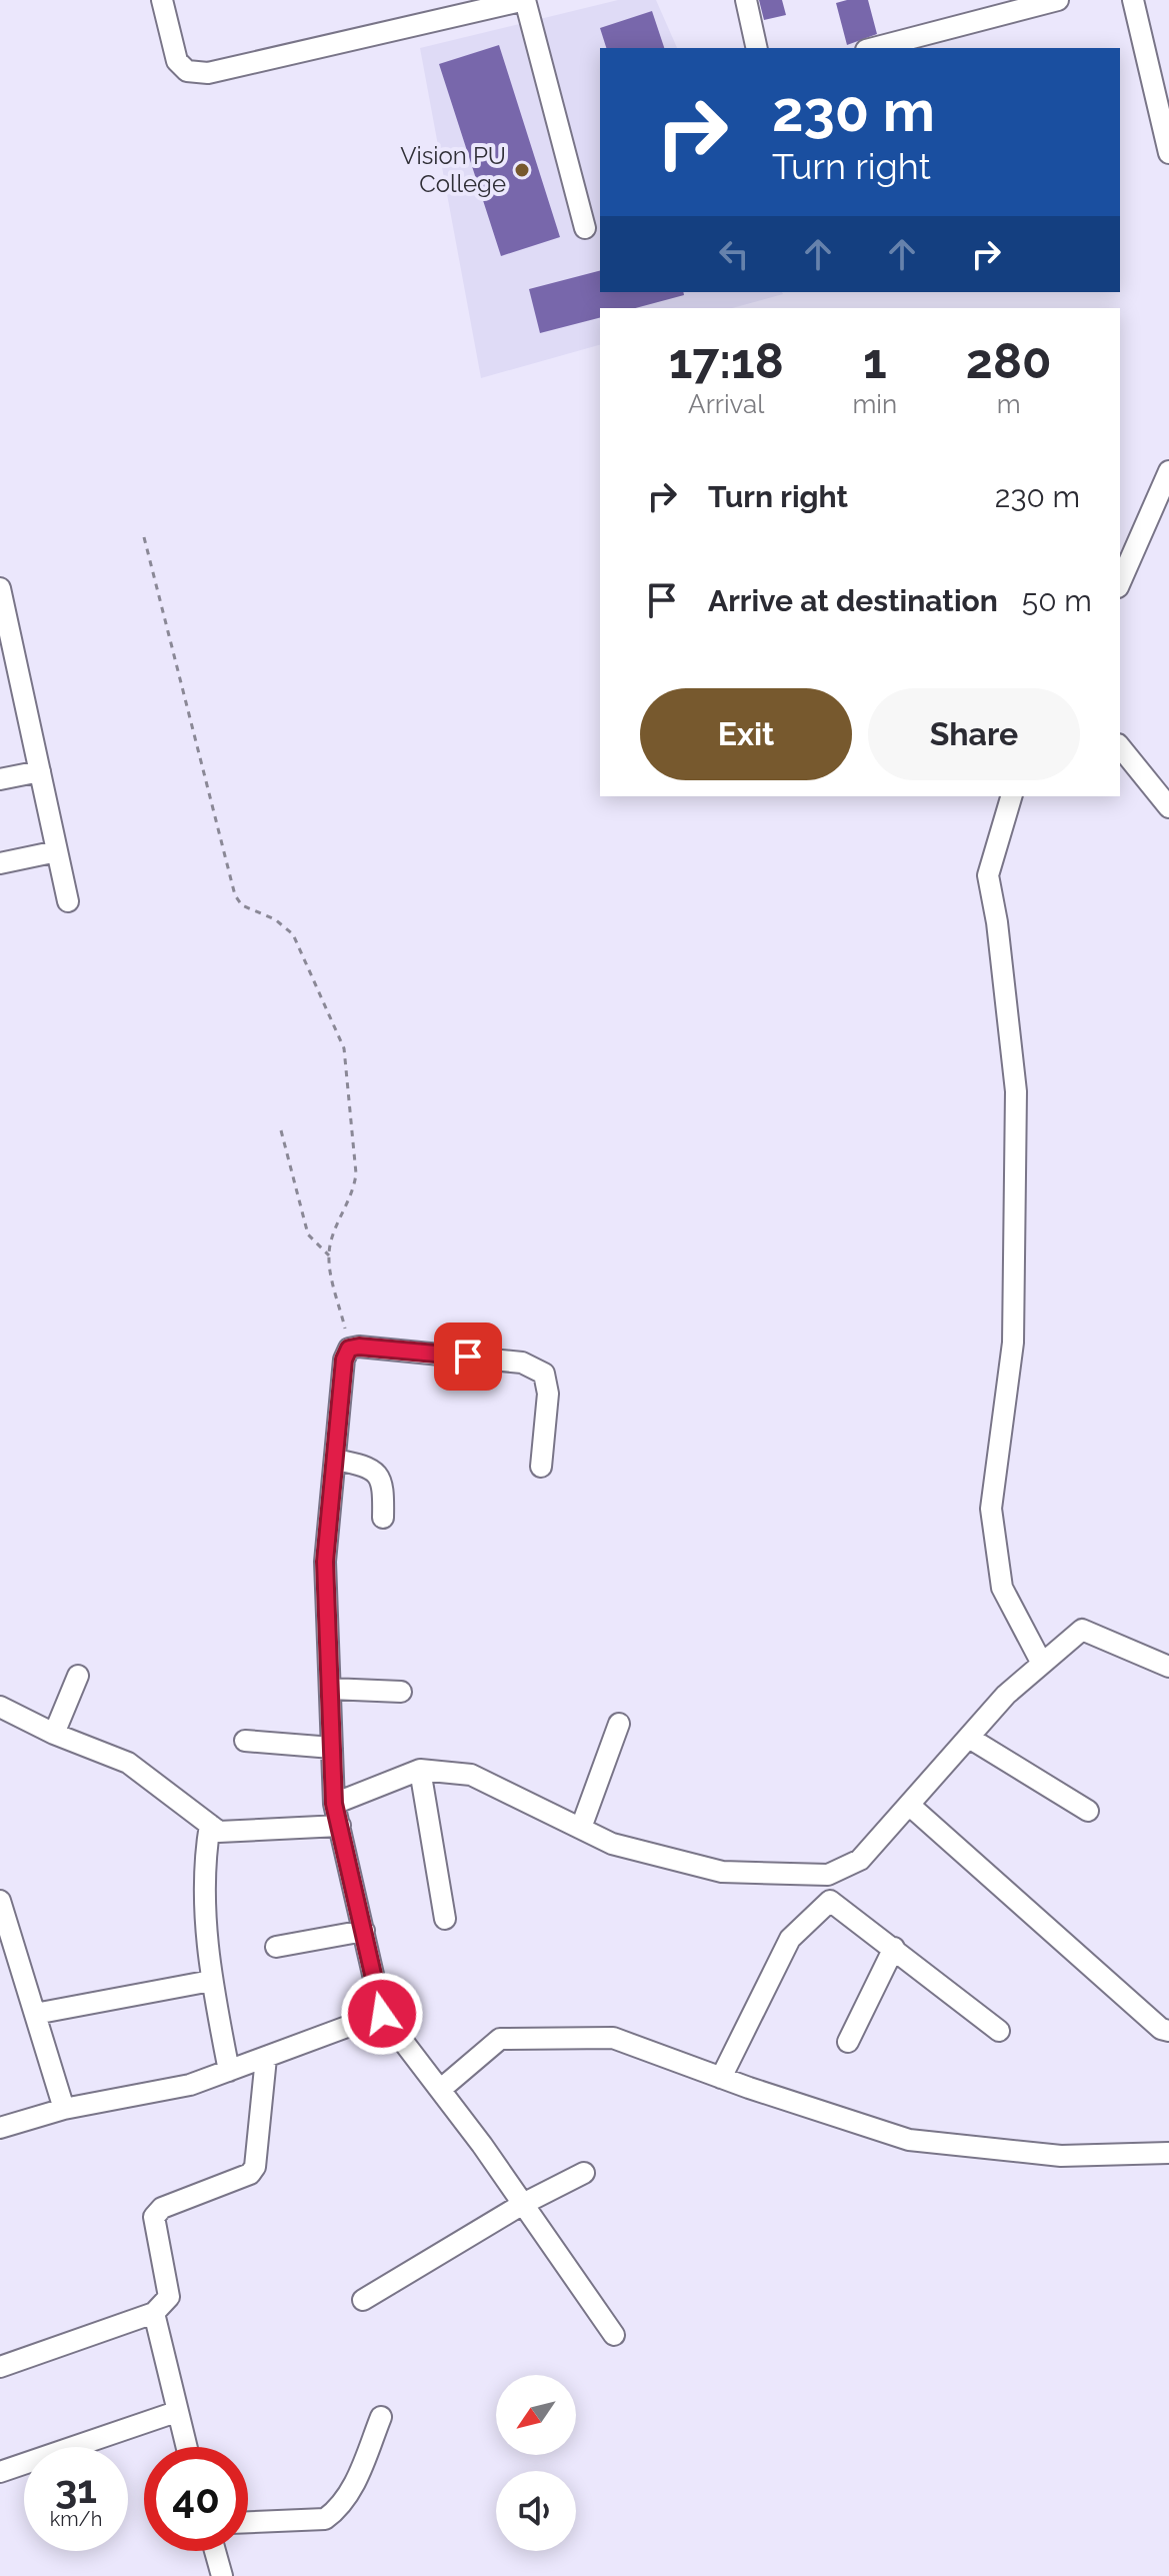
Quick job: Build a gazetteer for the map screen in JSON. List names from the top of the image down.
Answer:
{
  "places": ["Vision PU College"],
  "north": "bottom left",
  "page": {
    "turn": ["230 m", "Turn right"],
    "eta": [
      "17:18",
      "Arrival",
      "1",
      "min",
      "280",
      "m"
    ],
    "list": [
      {
        "name": "Turn right",
        "value": "230 m"
      },
      {
        "name": "Arrive at destination",
        "value": "50 m"
      }
    ],
    "buttons": ["Exit", "Share"],
    "speed": "31 km/h",
    "limit": "40"
  }
}
